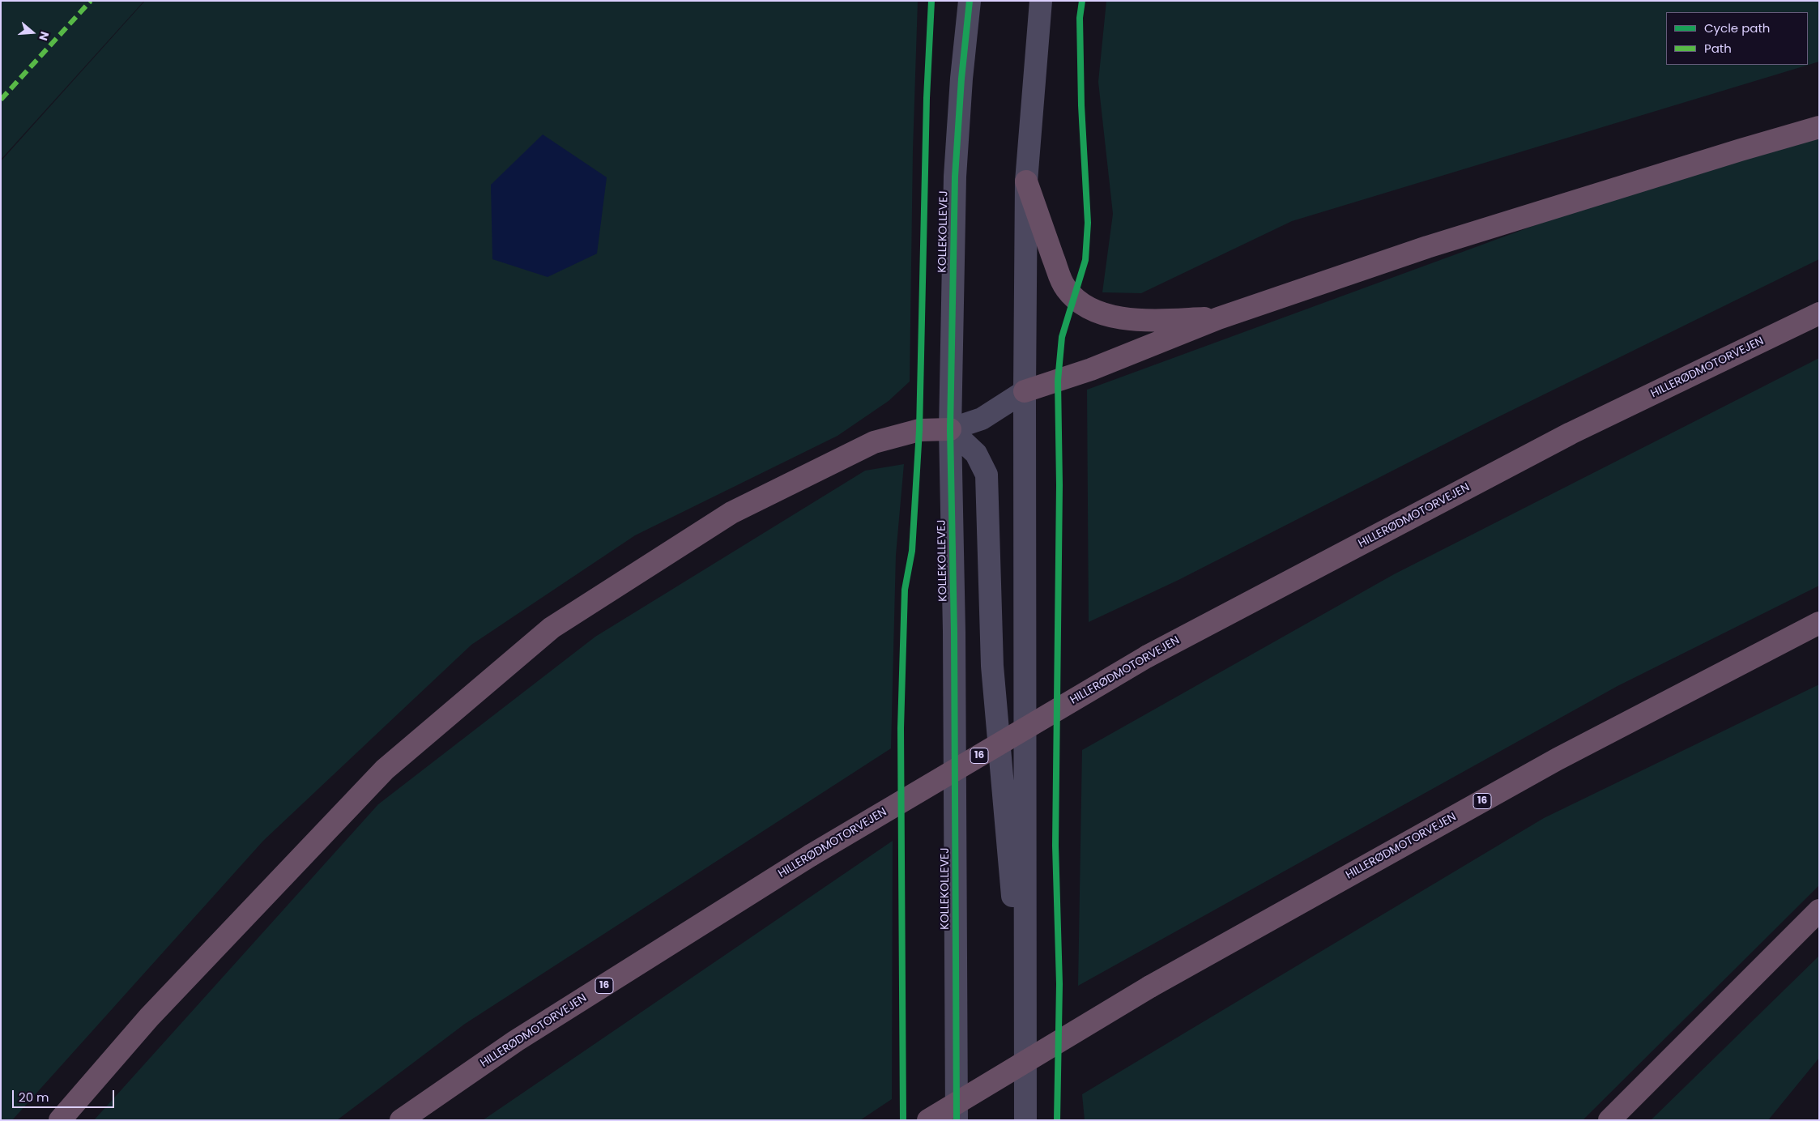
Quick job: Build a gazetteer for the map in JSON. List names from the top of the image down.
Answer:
{
  "streets": {
    "highway": ["HILLERØDMOTORVEJEN", "16"],
    "street": ["KOLLEKOLLEVEJ"]
  },
  "legend": ["Cycle path", "Path"],
  "scale_bar": "20 m",
  "north": "right"
}
